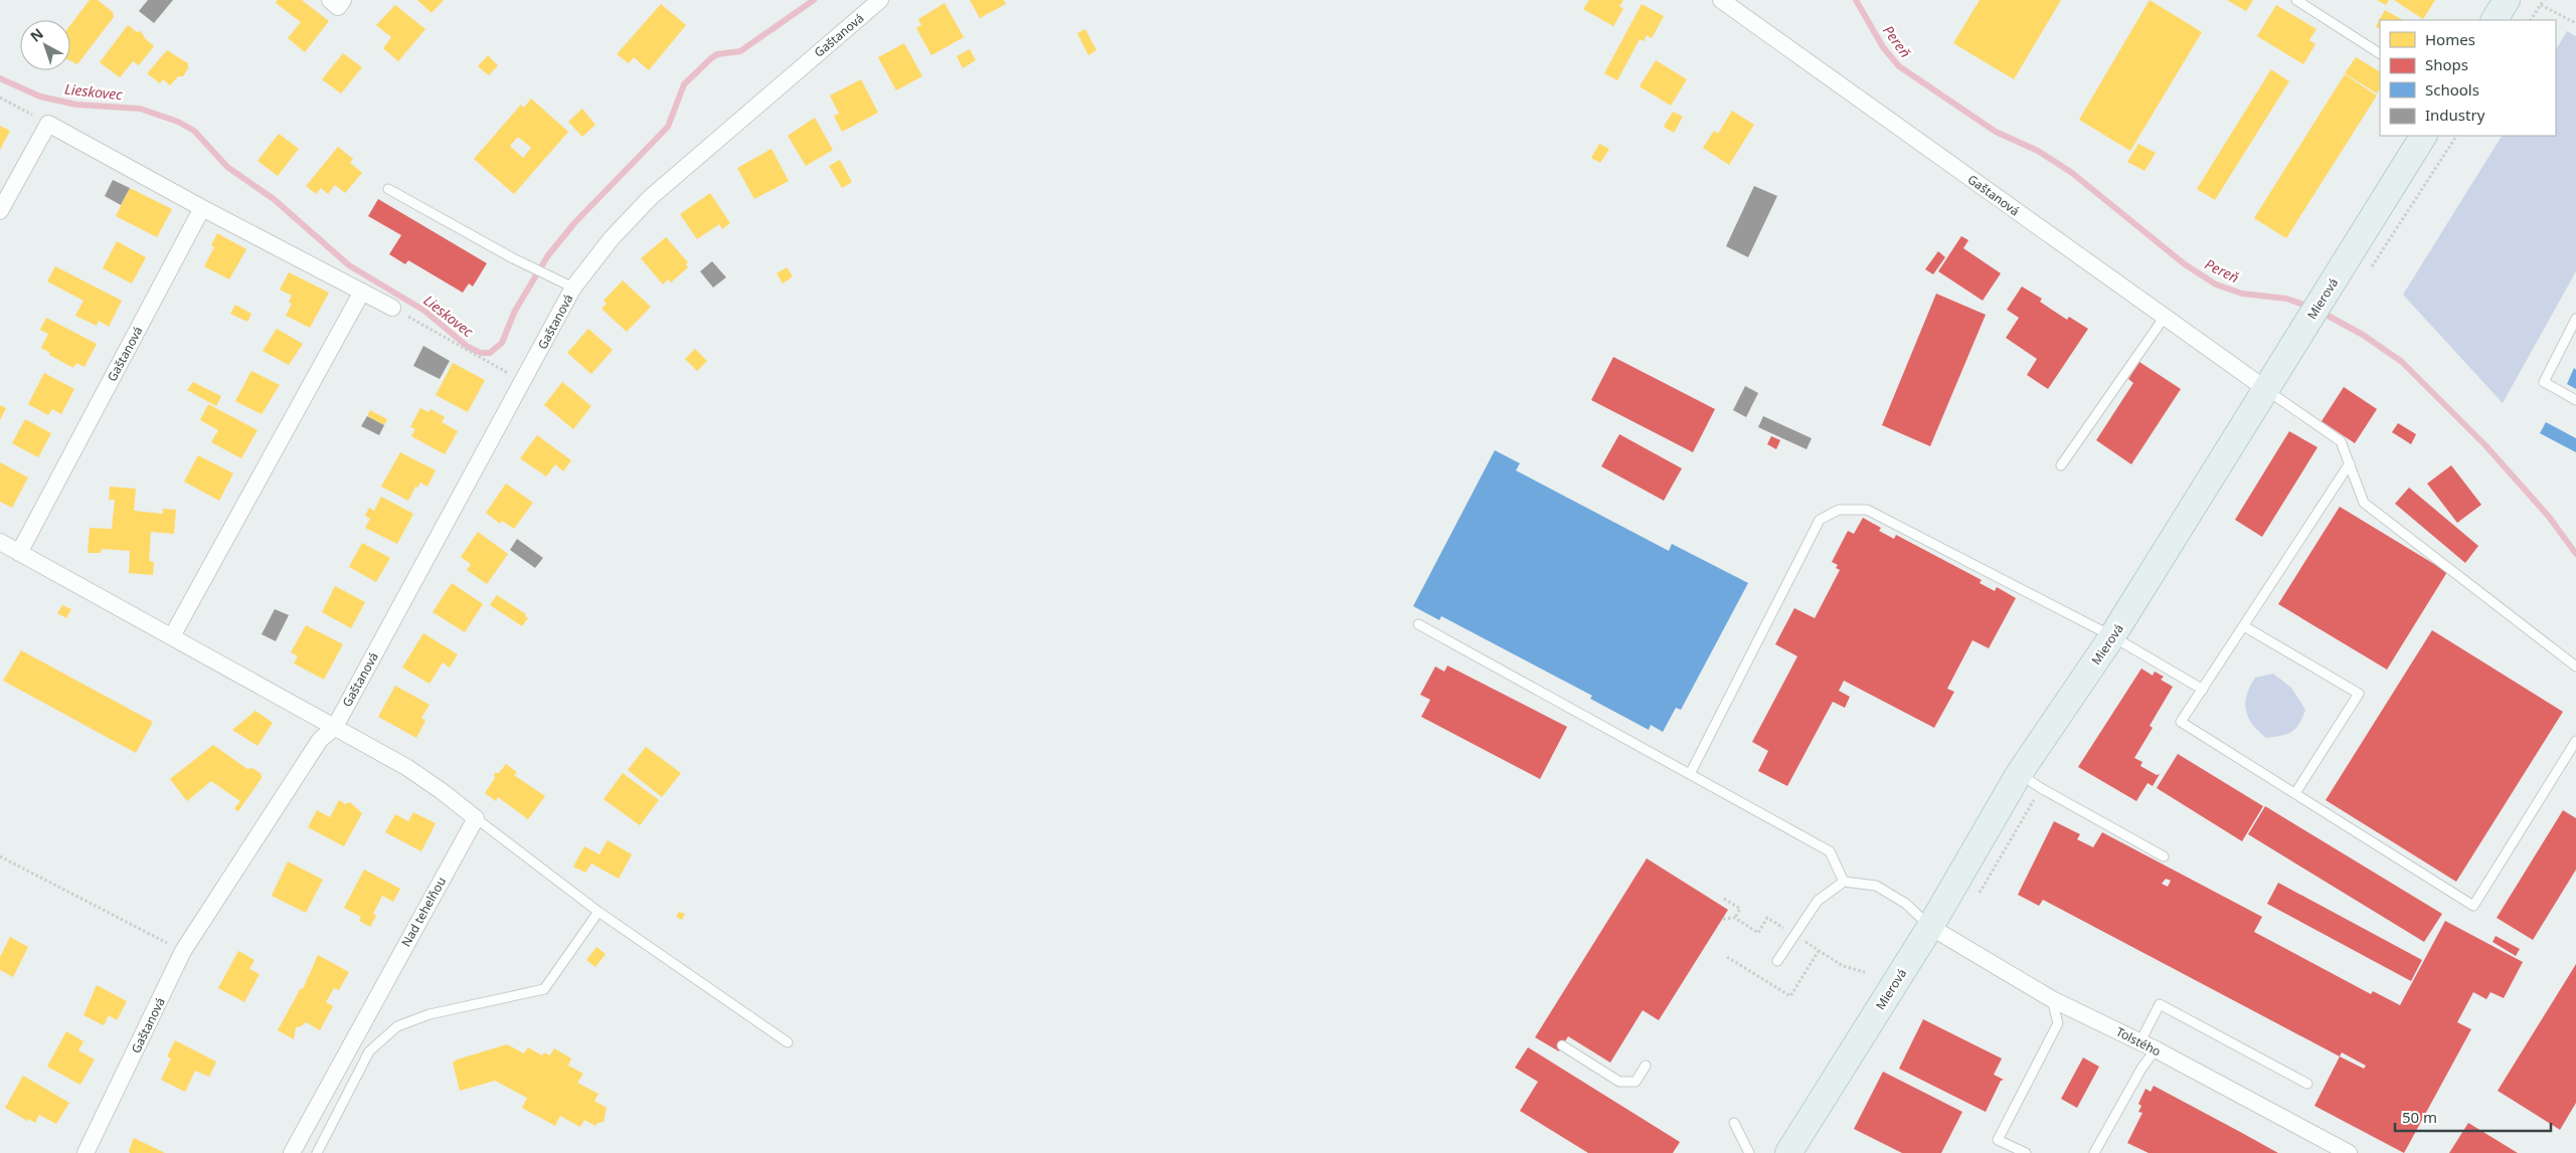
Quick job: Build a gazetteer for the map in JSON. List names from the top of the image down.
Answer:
{
  "streets": {
    "main road": ["Mierová"],
    "street": ["Gaštanová", "Nad tehelňou", "Tolstého"]
  },
  "crossings": [
    ["Gaštanová", "Mierová"],
    ["Mierová", "Tolstého"]
  ],
  "water": ["Pereň", "Lieskovec"],
  "legend": [
    "Homes",
    "Shops",
    "Schools",
    "Industry"
  ],
  "scale_bar": "50 m",
  "north": "top left"
}
